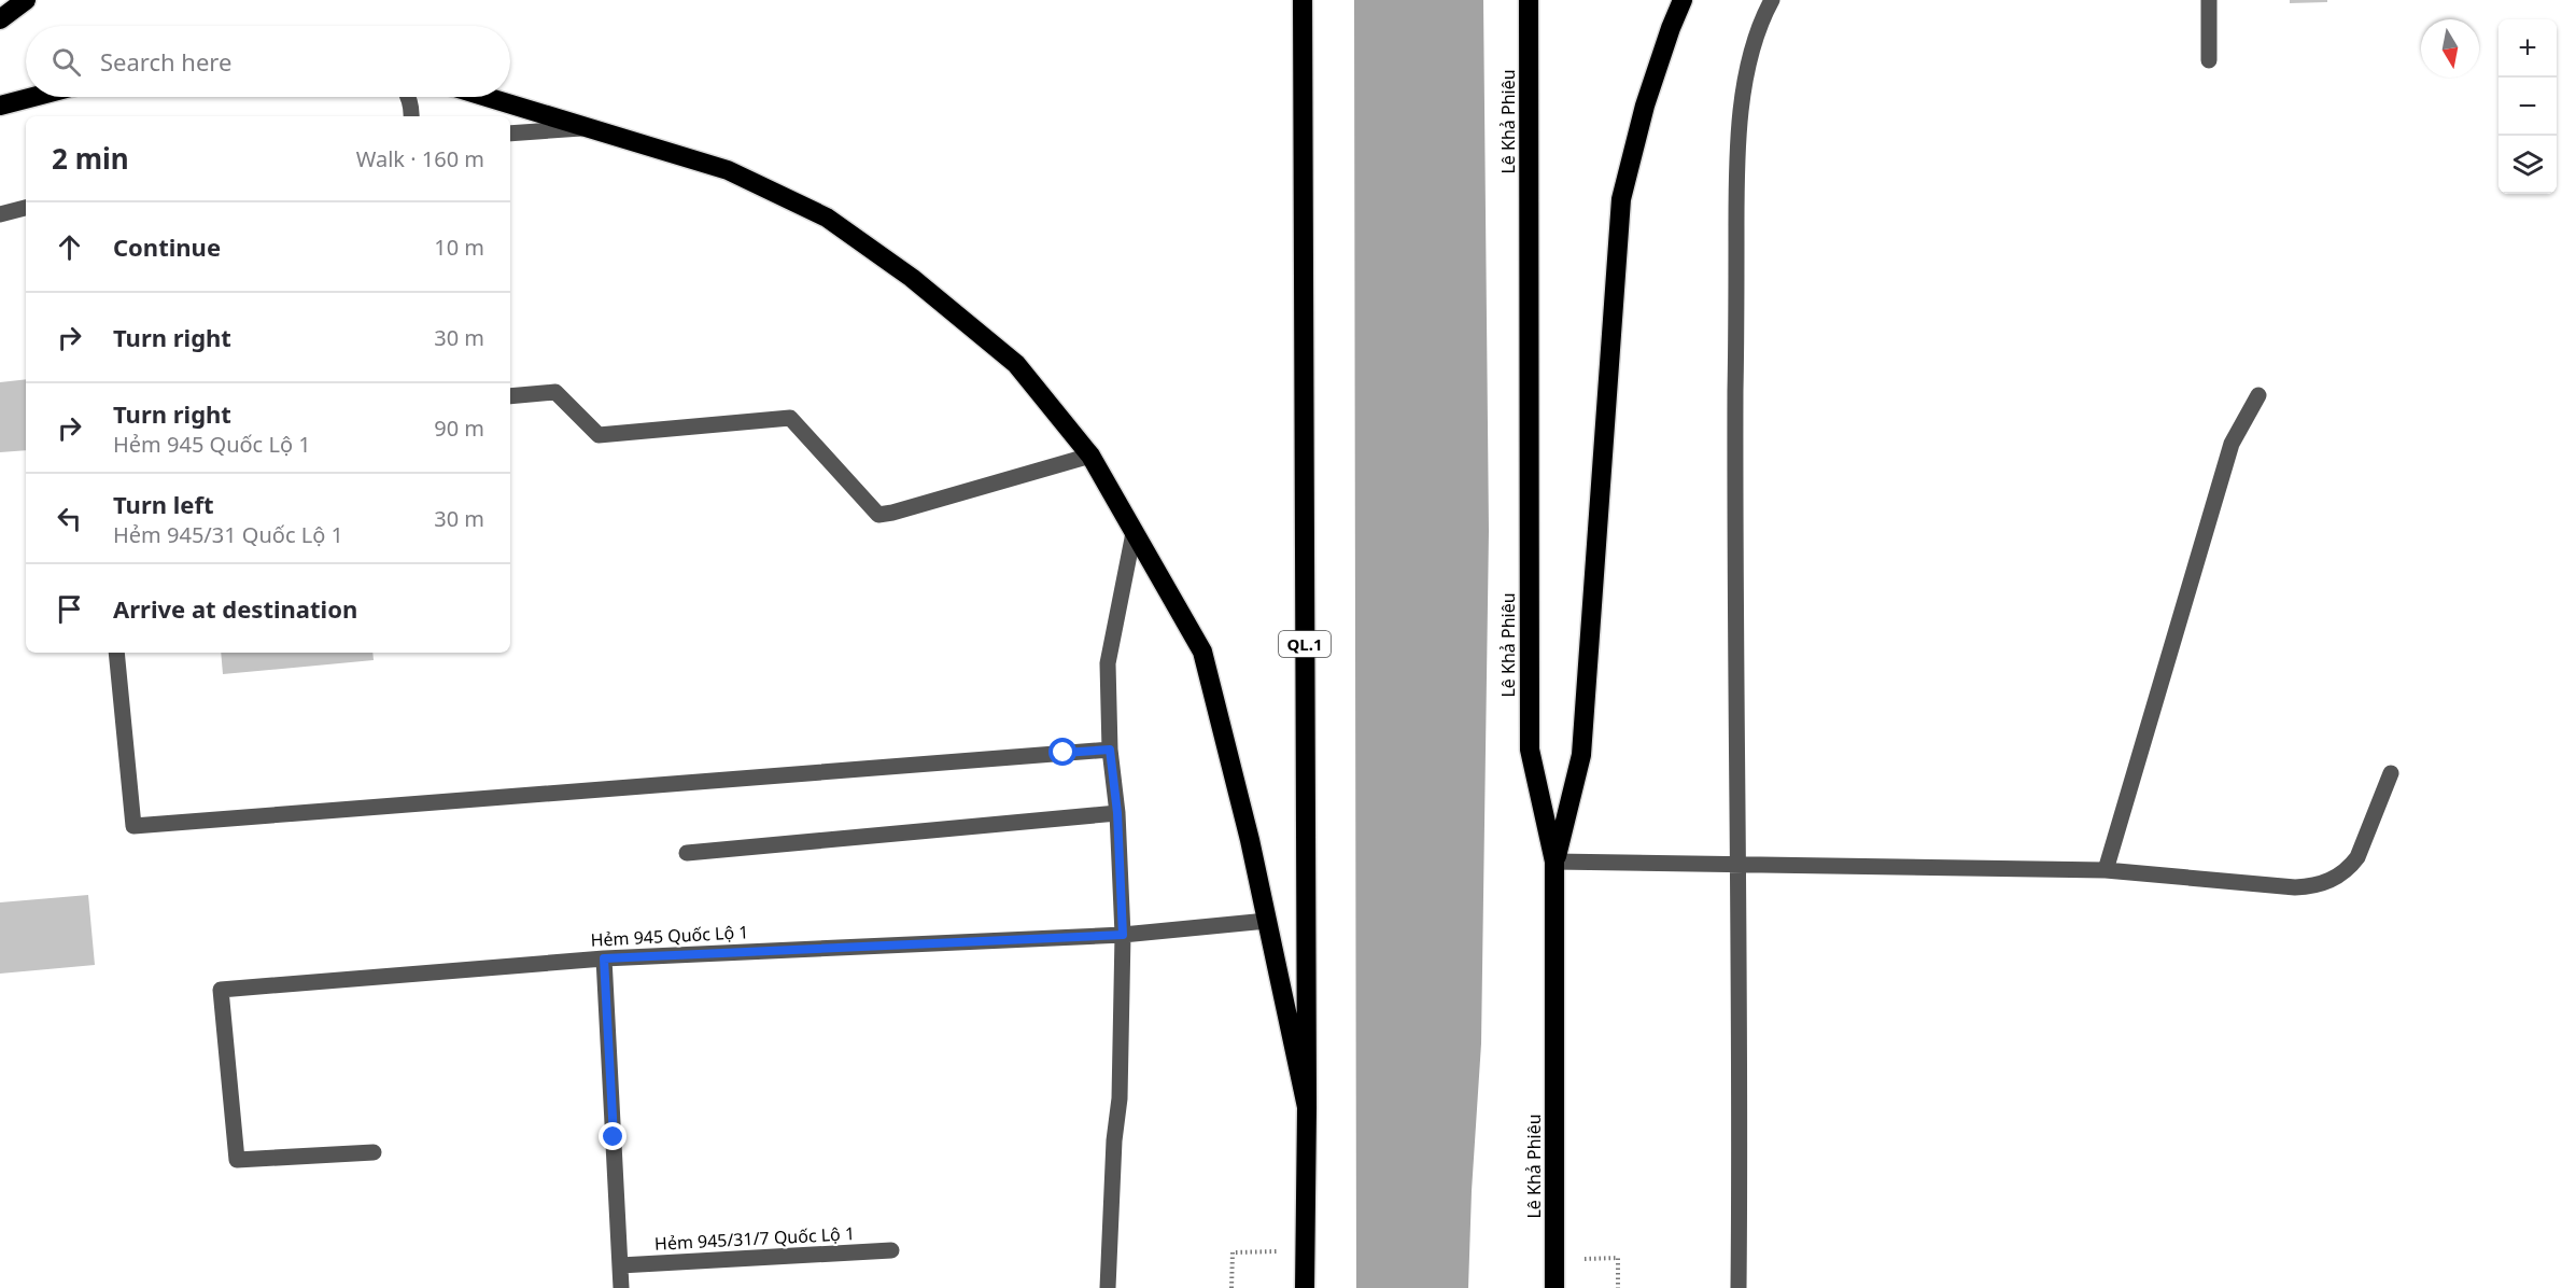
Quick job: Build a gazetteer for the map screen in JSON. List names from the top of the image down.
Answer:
{
  "streets": {
    "highway": ["Lê Khả Phiêu", "QL.1"],
    "street": ["Hẻm 945 Quốc Lộ 1", "Hẻm 945/31/7 Quốc Lộ 1"]
  },
  "north": "bottom",
  "page": {
    "map_buttons": ["+", "−"],
    "search": "Search here",
    "heading": ["2 min", "Walk · 160 m"],
    "list": [
      ["Continue", "10 m"],
      ["Turn right", "30 m"],
      ["Turn right", "Hẻm 945 Quốc Lộ 1", "90 m"],
      ["Turn left", "Hẻm 945/31 Quốc Lộ 1", "30 m"],
      "Arrive at destination"
    ]
  }
}
